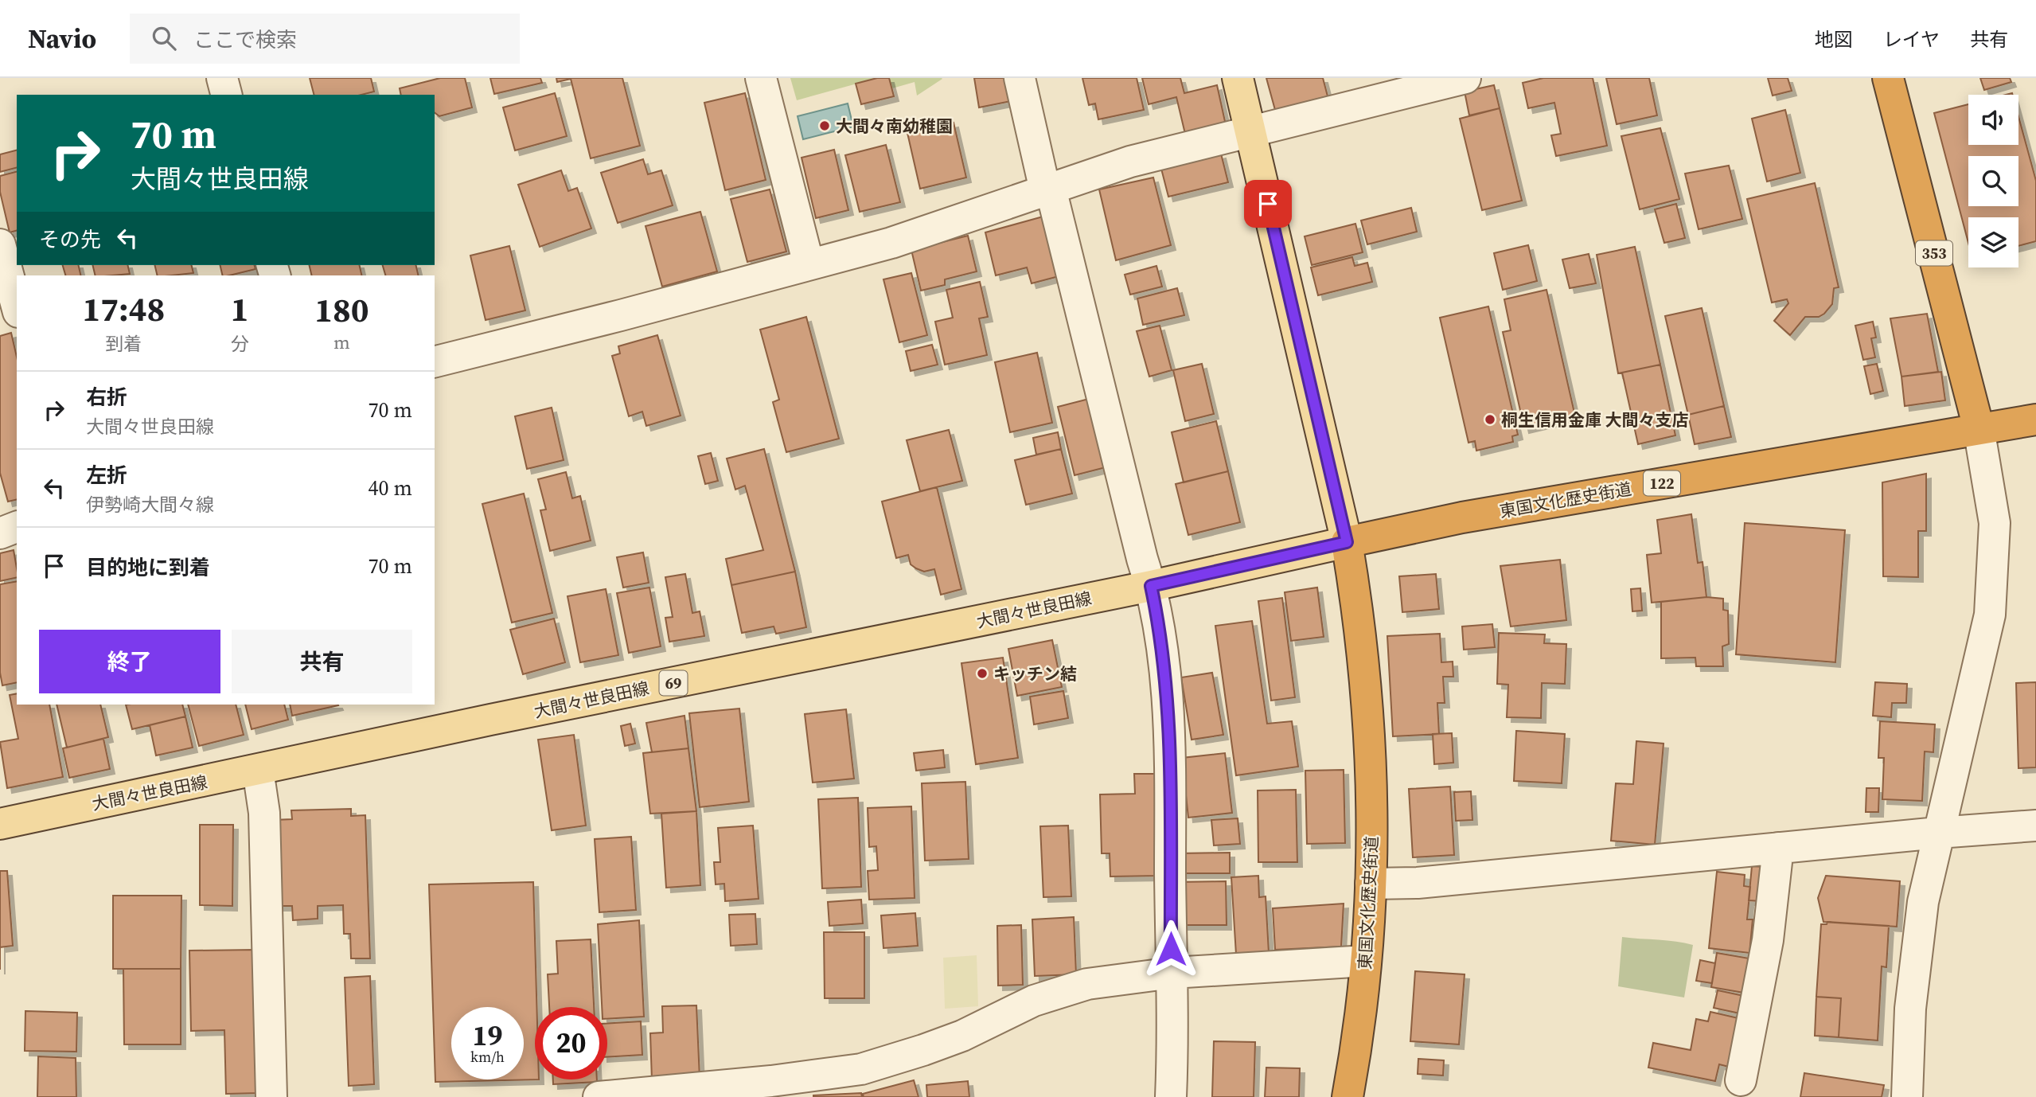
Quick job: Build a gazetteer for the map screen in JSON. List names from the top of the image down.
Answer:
{
  "streets": {
    "highway": ["353", "122", "東国文化歴史街道"],
    "main road": ["大間々世良田線", "69"]
  },
  "crossings": [
    ["353", "122"],
    ["353", "東国文化歴史街道"],
    ["122", "東国文化歴史街道"],
    ["東国文化歴史街道", "大間々世良田線"]
  ],
  "places": ["大間々南幼稚園", "桐生信用金庫 大間々支店", "キッチン結"],
  "page": {
    "header": "Navio",
    "search": "ここで検索",
    "nav": ["地図", "レイヤ", "共有"],
    "turn": ["70 m", "大間々世良田線"],
    "then": "その先",
    "eta": [
      "17:48",
      "到着",
      "1",
      "分",
      "180",
      "m"
    ],
    "list": [
      {
        "name": "右折",
        "note": "大間々世良田線",
        "value": "70 m"
      },
      {
        "name": "左折",
        "note": "伊勢崎大間々線",
        "value": "40 m"
      },
      {
        "name": "目的地に到着",
        "value": "70 m"
      }
    ],
    "buttons": ["終了", "共有"],
    "speed": "19 km/h",
    "limit": "20"
  }
}
